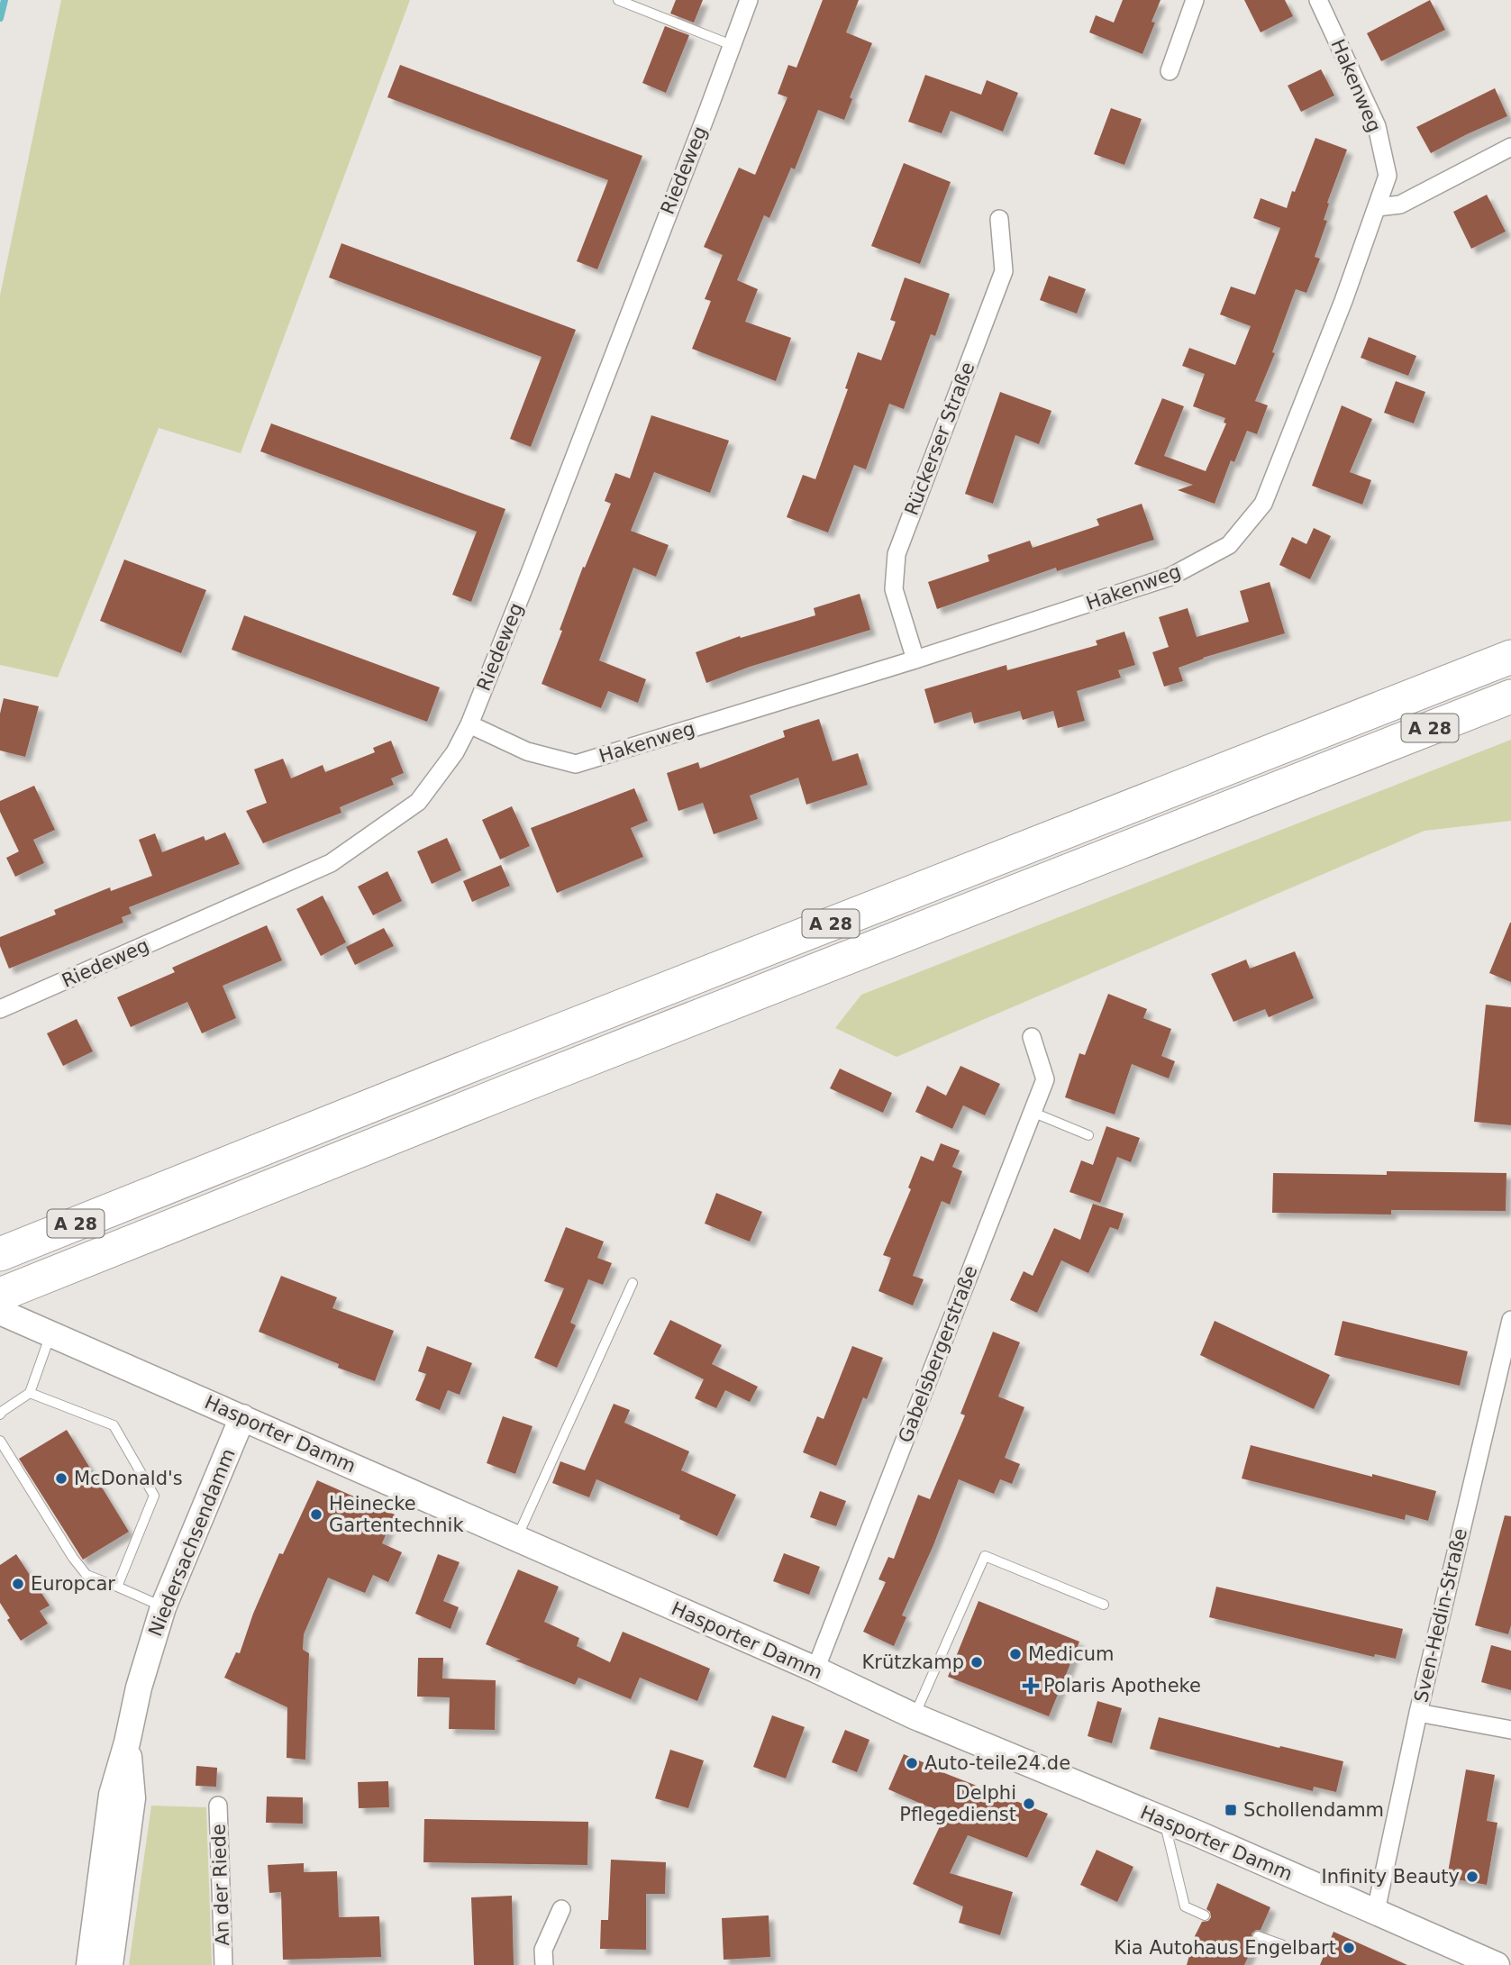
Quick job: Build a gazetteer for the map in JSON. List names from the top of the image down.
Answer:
{
  "streets": {
    "highway": ["A 28"],
    "main road": ["Hasporter Damm", "Niedersachsendamm"],
    "street": [
      "Hakenweg",
      "Riedeweg",
      "Rückerser Straße",
      "Gabelsbergerstraße",
      "Sven-Hedin-Straße",
      "An der Riede"
    ]
  },
  "crossings": [
    ["Hakenweg", "Riedeweg"],
    ["Hakenweg", "Rückerser Straße"],
    ["Gabelsbergerstraße", "Hasporter Damm"],
    ["Hasporter Damm", "Niedersachsendamm"],
    ["Hasporter Damm", "Sven-Hedin-Straße"]
  ],
  "places": {
    "other": [
      "McDonald's",
      "Heinecke Gartentechnik",
      "Europcar",
      "Medicum",
      "Krützkamp",
      "Auto-teile24.de",
      "Delphi Pflegedienst",
      "Infinity Beauty",
      "Kia Autohaus Engelbart"
    ],
    "health": ["Polaris Apotheke"],
    "transit": ["Schollendamm"]
  }
}
